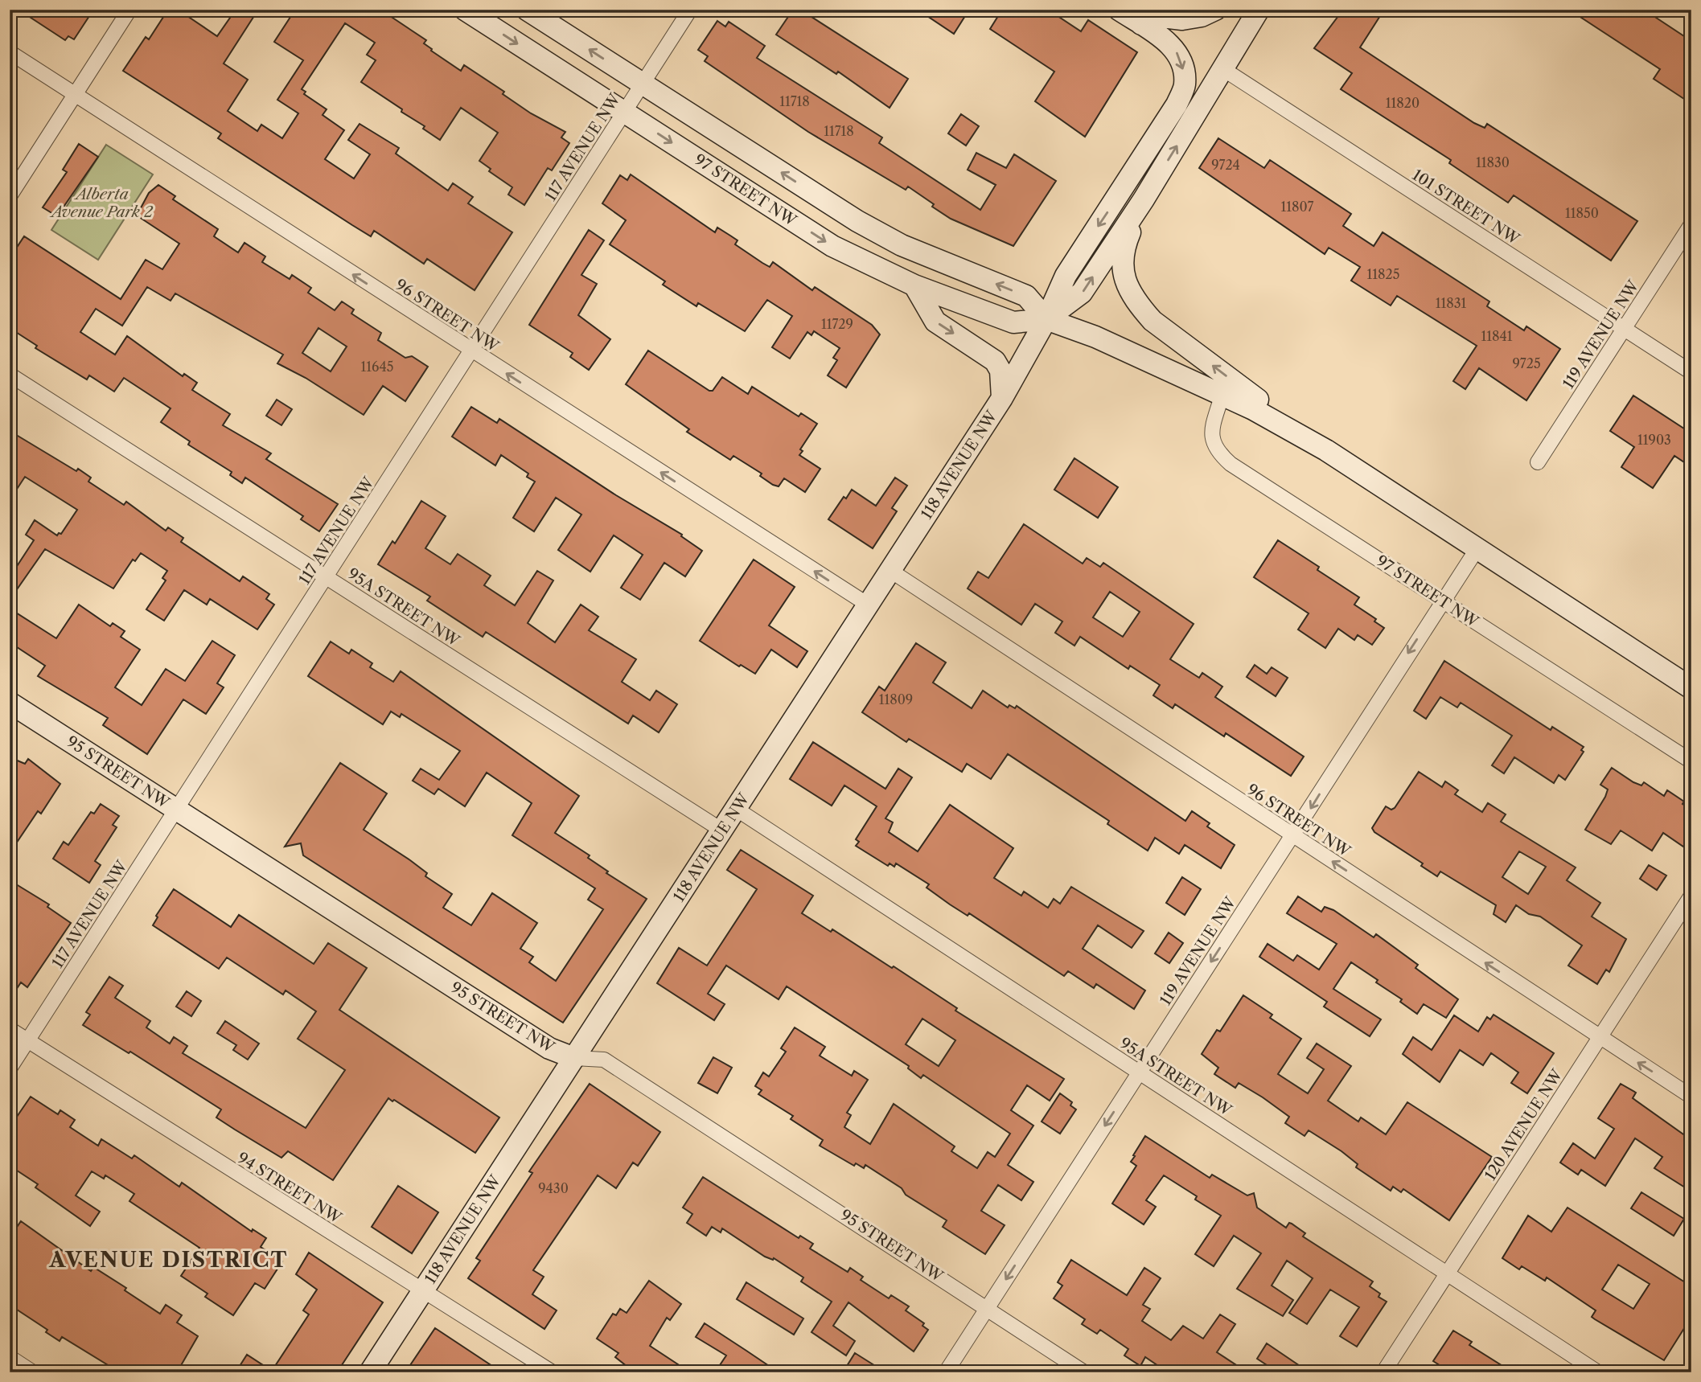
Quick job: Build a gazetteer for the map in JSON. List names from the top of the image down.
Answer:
{
  "streets": {
    "main road": ["97 STREET NW", "118 AVENUE NW", "95 STREET NW"],
    "street": [
      "117 AVENUE NW",
      "101 STREET NW",
      "96 STREET NW",
      "119 AVENUE NW",
      "95A STREET NW",
      "120 AVENUE NW",
      "94 STREET NW"
    ]
  },
  "crossings": [
    ["117 AVENUE NW", "97 STREET NW"],
    ["117 AVENUE NW", "96 STREET NW"],
    ["117 AVENUE NW", "95A STREET NW"],
    ["117 AVENUE NW", "95 STREET NW"],
    ["117 AVENUE NW", "94 STREET NW"],
    ["97 STREET NW", "119 AVENUE NW"],
    ["97 STREET NW", "118 AVENUE NW"],
    ["101 STREET NW", "119 AVENUE NW"],
    ["101 STREET NW", "118 AVENUE NW"],
    ["96 STREET NW", "119 AVENUE NW"],
    ["96 STREET NW", "118 AVENUE NW"],
    ["96 STREET NW", "120 AVENUE NW"],
    ["119 AVENUE NW", "95A STREET NW"],
    ["119 AVENUE NW", "95 STREET NW"],
    ["118 AVENUE NW", "95A STREET NW"],
    ["118 AVENUE NW", "95 STREET NW"],
    ["118 AVENUE NW", "94 STREET NW"],
    ["95A STREET NW", "120 AVENUE NW"]
  ],
  "one_way": ["96 STREET NW", "119 AVENUE NW"],
  "districts": ["AVENUE DISTRICT"],
  "parks": ["Alberta Avenue Park 2"],
  "house_numbers": [
    "11718",
    "11820",
    "11718",
    "11830",
    "9724",
    "11807",
    "11850",
    "11825",
    "11831",
    "11729",
    "11841",
    "9725",
    "11645",
    "11903",
    "11809",
    "9430"
  ]
}
